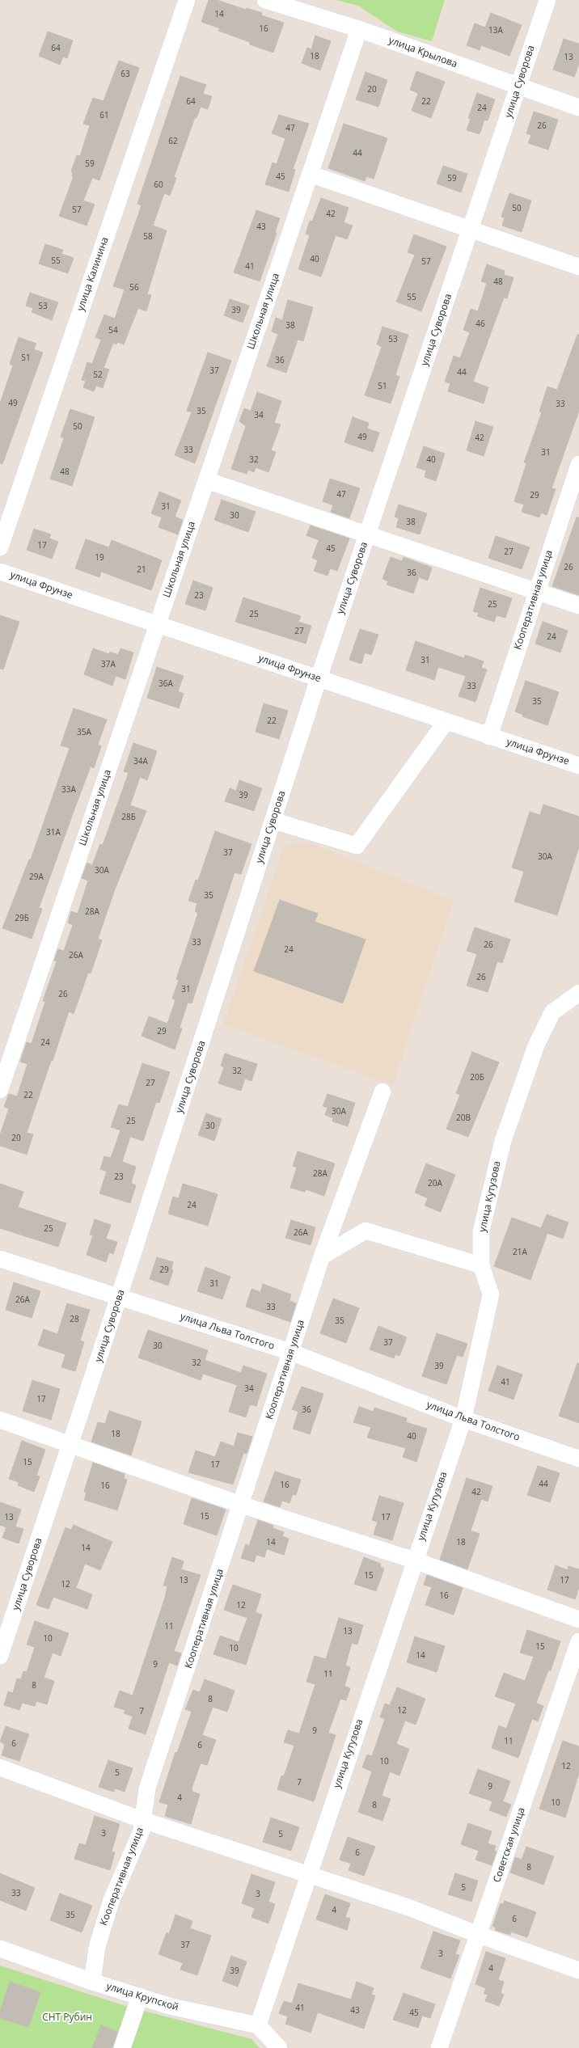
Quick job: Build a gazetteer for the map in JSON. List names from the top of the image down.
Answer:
{
  "streets": {
    "street": [
      "улица Крылова",
      "улица Суворова",
      "улица Калинина",
      "Школьная улица",
      "улица Фрунзе",
      "Кооперативная улица",
      "улица Кутузова",
      "улица Льва Толстого",
      "Советская улица",
      "улица Крупской"
    ]
  },
  "crossings": [
    ["улица Крылова", "улица Суворова"],
    ["улица Крылова", "Школьная улица"],
    ["улица Суворова", "улица Фрунзе"],
    ["улица Суворова", "улица Льва Толстого"],
    ["Школьная улица", "улица Фрунзе"],
    ["улица Фрунзе", "Кооперативная улица"],
    ["Кооперативная улица", "улица Льва Толстого"],
    ["Кооперативная улица", "улица Крупской"],
    ["улица Кутузова", "улица Льва Толстого"],
    ["улица Кутузова", "улица Крупской"]
  ],
  "parks": ["СНТ Рубин"],
  "house_numbers": [
    "14",
    "16",
    "13А",
    "64",
    "18",
    "13",
    "63",
    "20",
    "64",
    "22",
    "24",
    "61",
    "26",
    "47",
    "62",
    "44",
    "59",
    "45",
    "59",
    "60",
    "50",
    "57",
    "42",
    "43",
    "58",
    "40",
    "55",
    "57",
    "41",
    "48",
    "56",
    "55",
    "53",
    "39",
    "46",
    "38",
    "54",
    "53",
    "51",
    "36",
    "37",
    "44",
    "52",
    "51",
    "49",
    "33",
    "35",
    "34",
    "50",
    "49",
    "42",
    "33",
    "31",
    "32",
    "40",
    "48",
    "47",
    "29",
    "31",
    "30",
    "38",
    "17",
    "45",
    "27",
    "19",
    "26",
    "21",
    "36",
    "23",
    "25",
    "25",
    "27",
    "24",
    "31",
    "37А",
    "36А",
    "33",
    "35",
    "22",
    "35А",
    "34А",
    "33А",
    "39",
    "28Б",
    "31А",
    "37",
    "30А",
    "30А",
    "29А",
    "35",
    "28А",
    "29Б",
    "33",
    "26",
    "24",
    "26А",
    "26",
    "31",
    "26",
    "29",
    "24",
    "32",
    "20Б",
    "27",
    "22",
    "30А",
    "20В",
    "25",
    "30",
    "20",
    "28А",
    "23",
    "20А",
    "24",
    "25",
    "26А",
    "21А",
    "29",
    "31",
    "26А",
    "33",
    "28",
    "35",
    "37",
    "30",
    "32",
    "39",
    "41",
    "34",
    "17",
    "36",
    "18",
    "40",
    "15",
    "17",
    "44",
    "16",
    "16",
    "42",
    "15",
    "13",
    "17",
    "14",
    "18",
    "14",
    "15",
    "13",
    "17",
    "12",
    "16",
    "12",
    "11",
    "13",
    "10",
    "15",
    "10",
    "14",
    "9",
    "11",
    "8",
    "8",
    "12",
    "7",
    "9",
    "11",
    "6",
    "6",
    "10",
    "12",
    "5",
    "7",
    "9",
    "4",
    "10",
    "8",
    "3",
    "5",
    "6",
    "8",
    "5",
    "33",
    "3",
    "4",
    "35",
    "6",
    "37",
    "3",
    "4",
    "39",
    "41",
    "43",
    "45"
  ]
}
